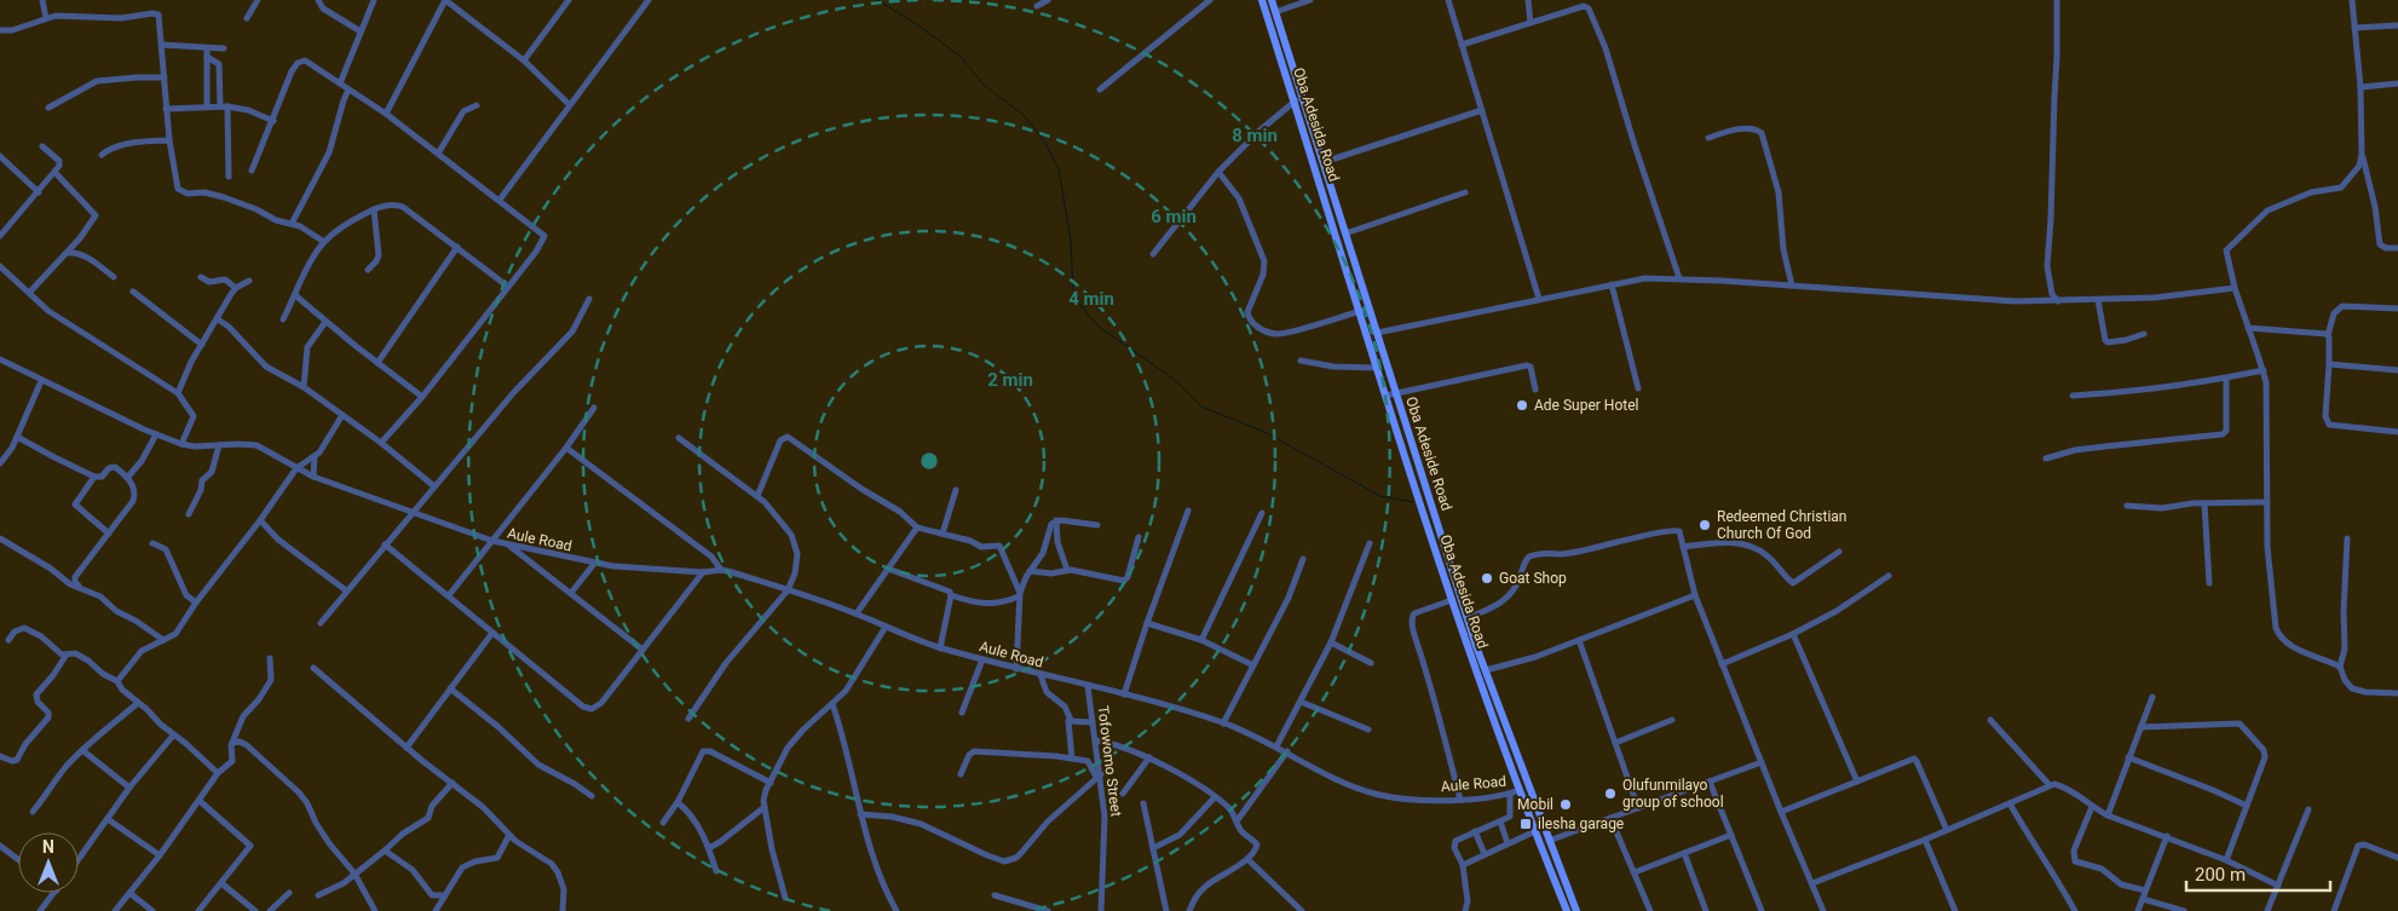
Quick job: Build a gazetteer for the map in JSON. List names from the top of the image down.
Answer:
{
  "streets": {
    "main road": ["Oba Adesida Road", "Oba Adeside Road"],
    "street": ["Aule Road", "Tofowomo Street"]
  },
  "crossings": [
    ["Oba Adesida Road", "Oba Adeside Road"],
    ["Oba Adesida Road", "Aule Road"],
    ["Aule Road", "Tofowomo Street"]
  ],
  "places": {
    "other": [
      "Ade Super Hotel",
      "Redeemed Christian Church Of God",
      "Goat Shop",
      "Olufunmilayo group of school",
      "Mobil"
    ],
    "transit": ["ilesha garage"]
  },
  "scale_bar": "200 m",
  "north": "top",
  "rings": [
    "8 min",
    "6 min",
    "4 min",
    "2 min"
  ]
}
